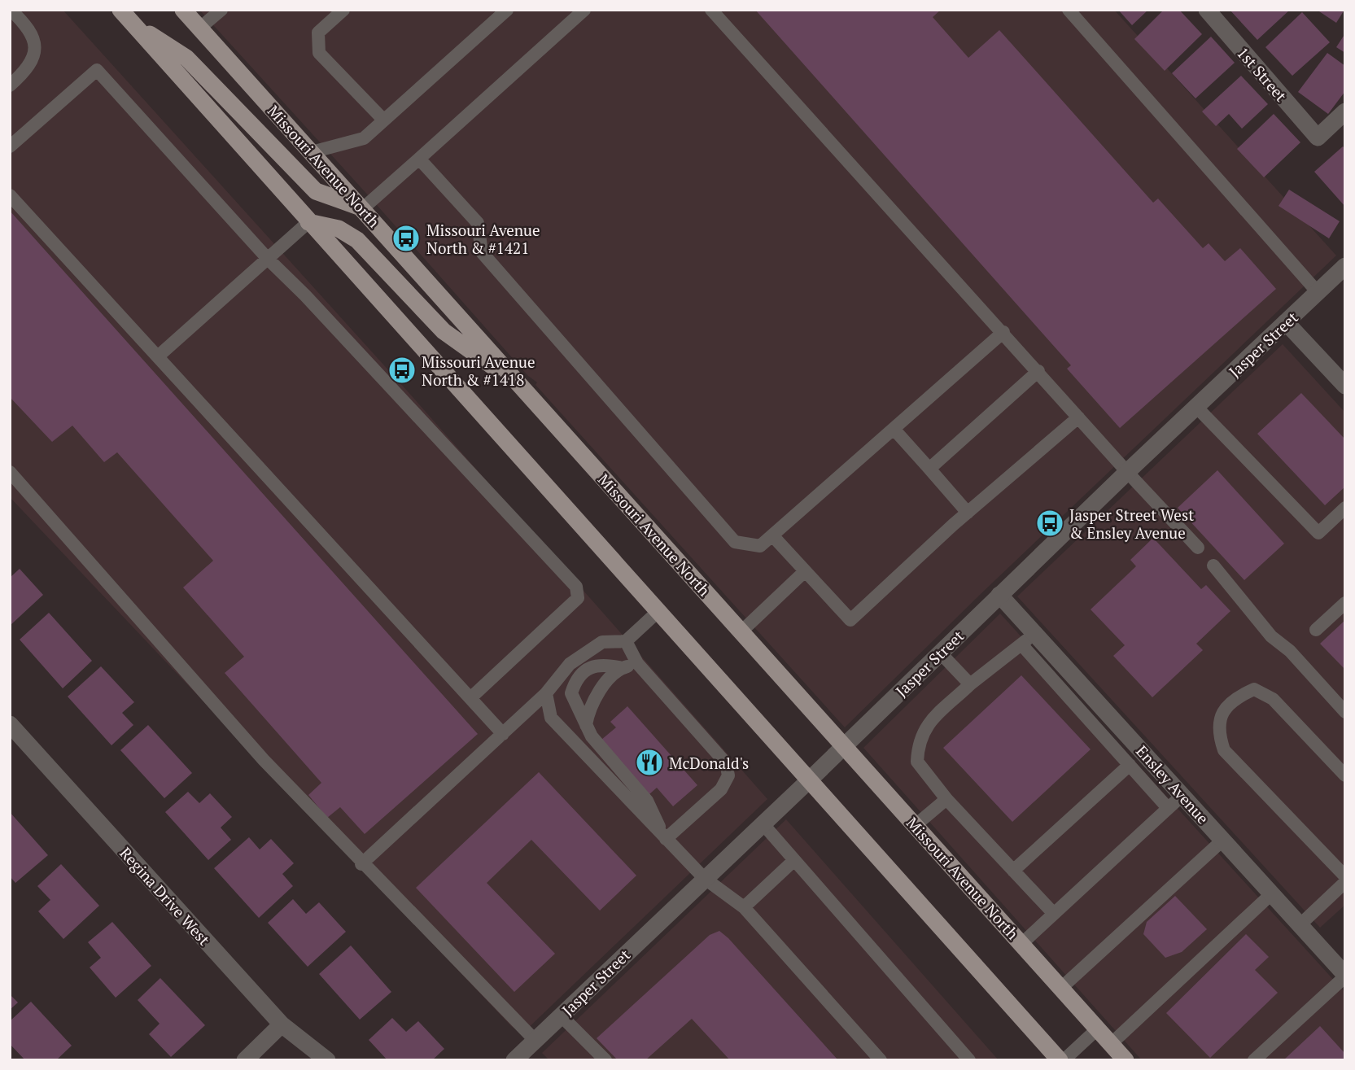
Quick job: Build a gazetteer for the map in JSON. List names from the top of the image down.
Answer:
{
  "streets": {
    "main road": ["Missouri Avenue North"],
    "street": [
      "1st Street",
      "Jasper Street",
      "Ensley Avenue",
      "Regina Drive West"
    ]
  },
  "crossings": [
    ["Missouri Avenue North", "Jasper Street"],
    ["Jasper Street", "Ensley Avenue"]
  ],
  "places": {
    "bus stop": ["Missouri Avenue North & #1421", "Missouri Avenue North & #1418", "Jasper Street West & Ensley Avenue"],
    "restaurant": ["McDonald's"]
  }
}
